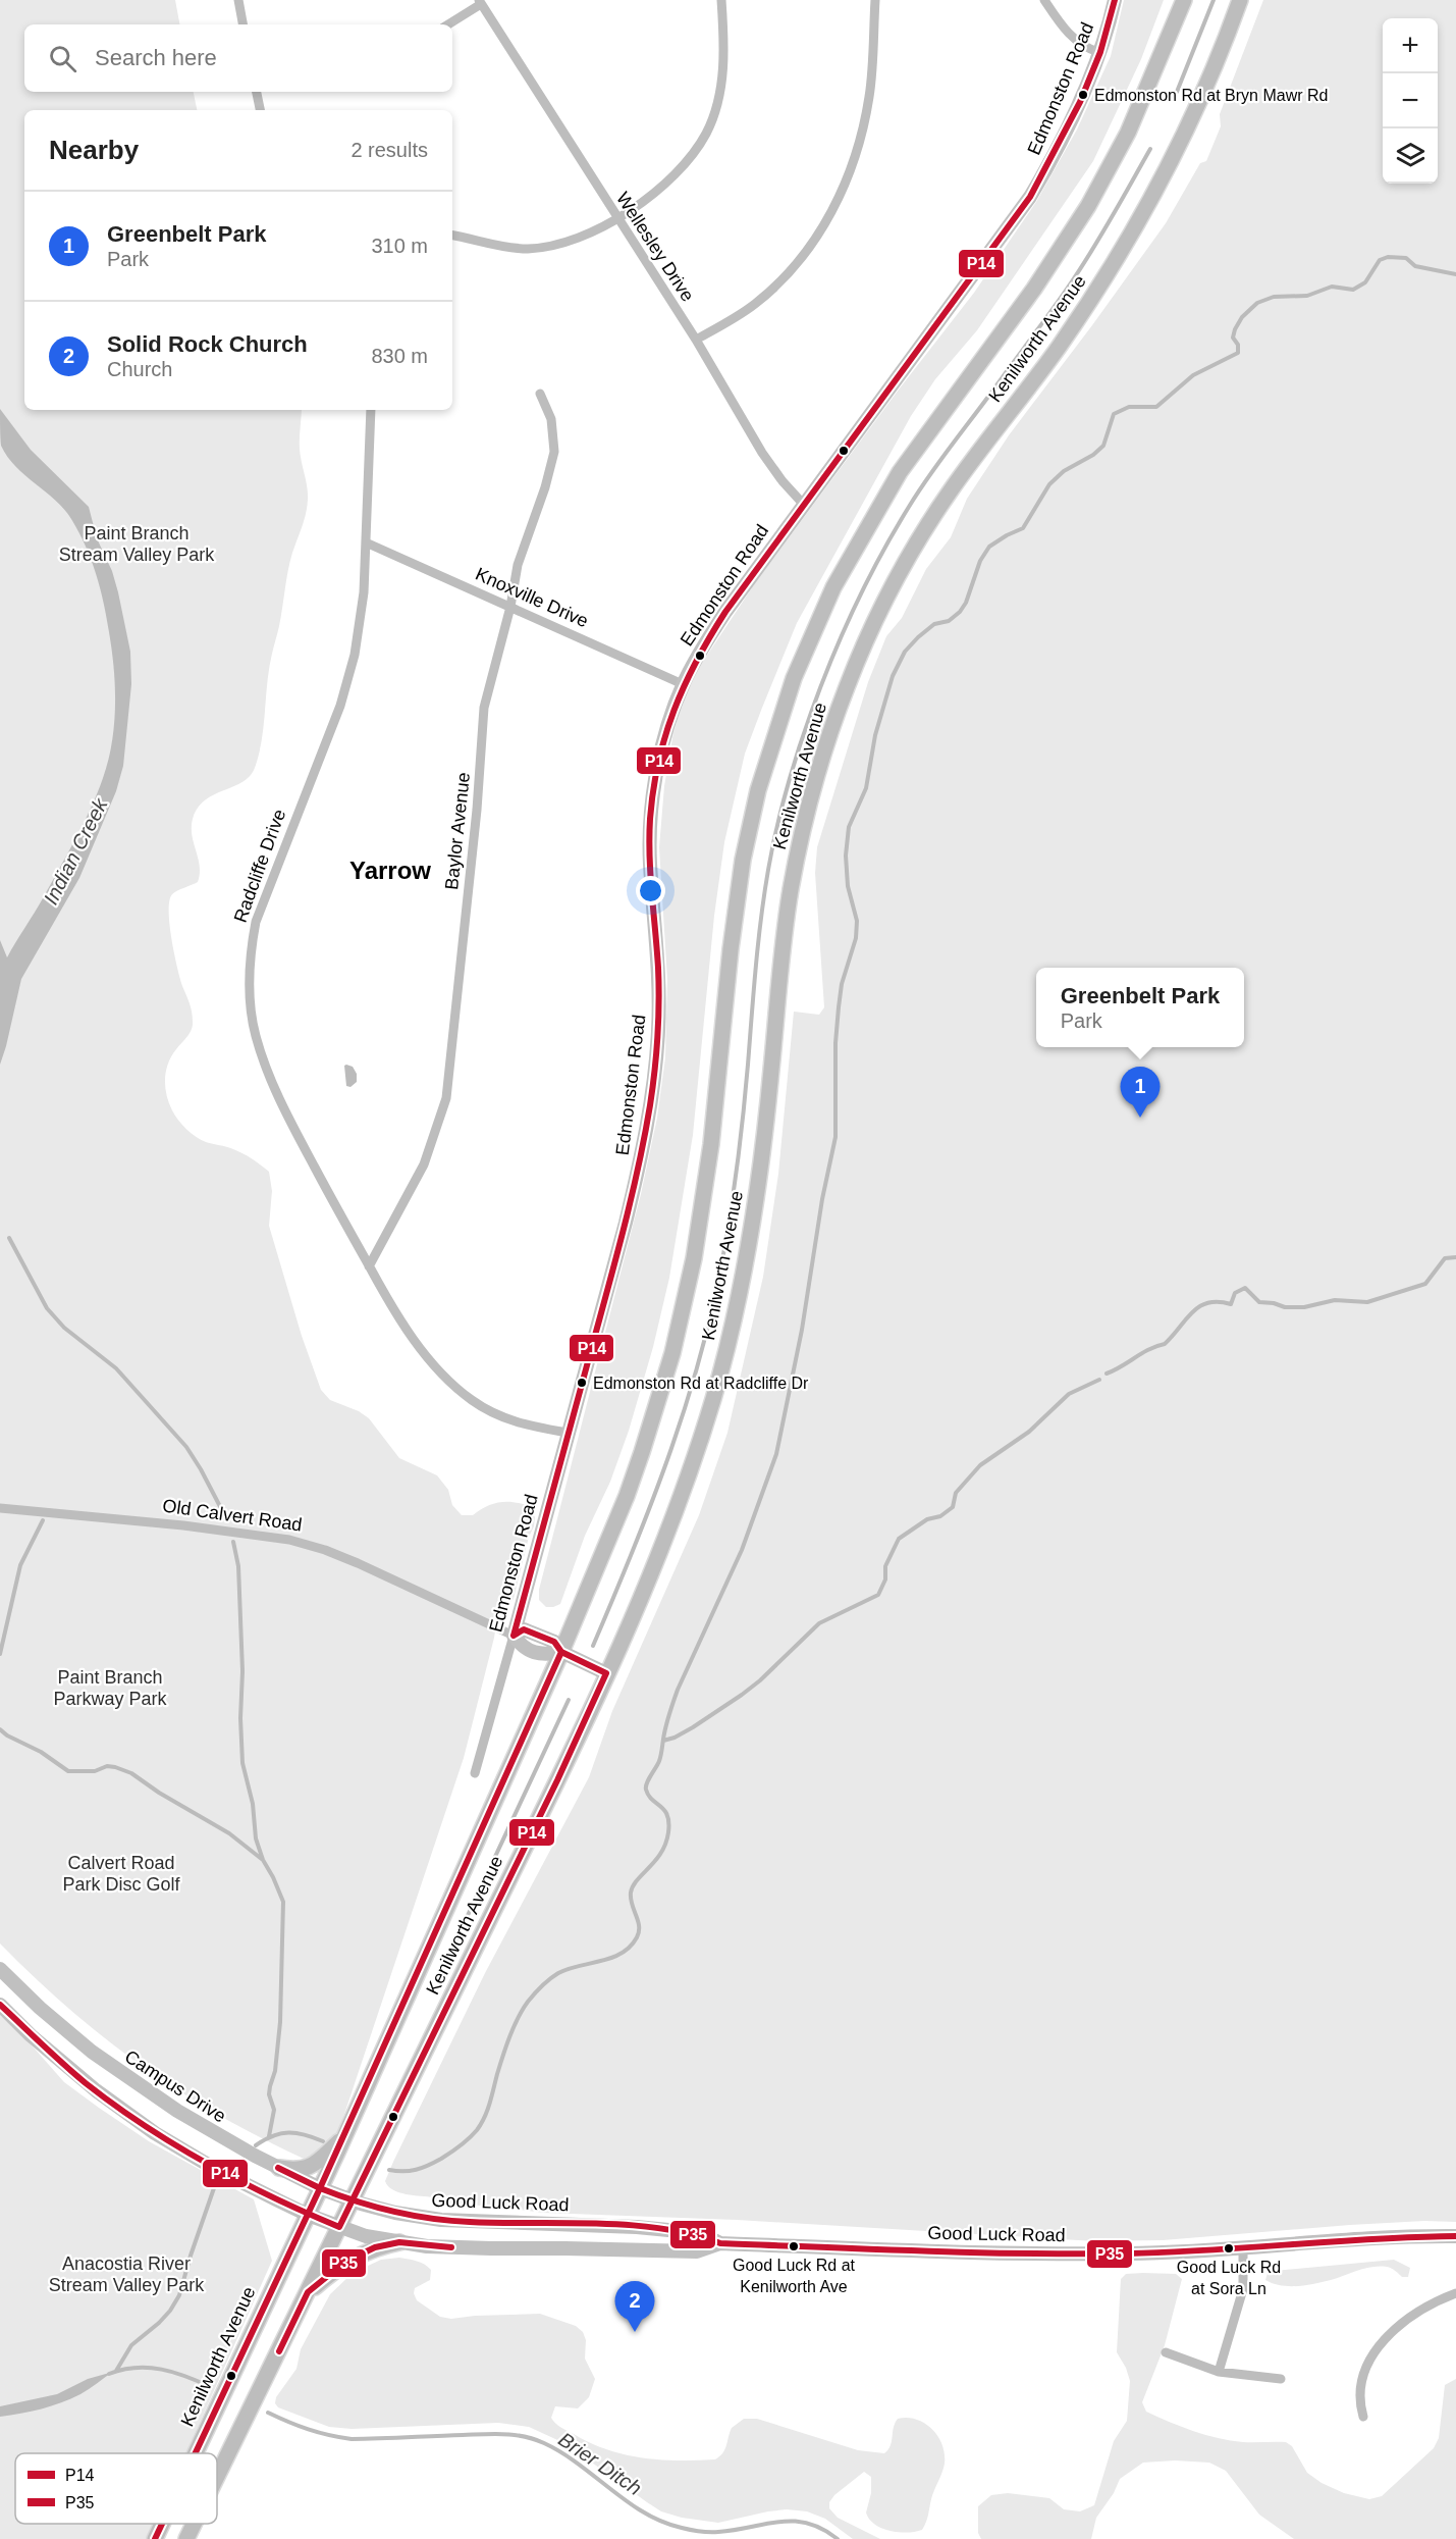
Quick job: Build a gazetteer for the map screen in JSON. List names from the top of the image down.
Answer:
{
  "streets": {
    "main road": [
      "Edmonston Road",
      "Kenilworth Avenue",
      "Old Calvert Road",
      "Campus Drive",
      "Good Luck Road"
    ],
    "street": [
      "Wellesley Drive",
      "Knoxville Drive",
      "Baylor Avenue",
      "Radcliffe Drive"
    ]
  },
  "crossings": [
    ["Edmonston Road", "Wellesley Drive"],
    ["Edmonston Road", "Knoxville Drive"],
    ["Edmonston Road", "Radcliffe Drive"],
    ["Edmonston Road", "Old Calvert Road"],
    ["Kenilworth Avenue", "Old Calvert Road"],
    ["Kenilworth Avenue", "Campus Drive"],
    ["Kenilworth Avenue", "Good Luck Road"],
    ["Knoxville Drive", "Baylor Avenue"],
    ["Knoxville Drive", "Radcliffe Drive"],
    ["Baylor Avenue", "Radcliffe Drive"],
    ["Campus Drive", "Good Luck Road"]
  ],
  "districts": ["Yarrow"],
  "water": ["Indian Creek", "Brier Ditch"],
  "parks": [
    "Paint Branch Stream Valley Park",
    "Paint Branch Parkway Park",
    "Calvert Road Park Disc Golf",
    "Anacostia River Stream Valley Park"
  ],
  "places": [
    "Edmonston Rd at Bryn Mawr Rd",
    "Edmonston Rd at Radcliffe Dr",
    "Good Luck Rd at Kenilworth Ave",
    "Good Luck Rd at Sora Ln"
  ],
  "lines": ["transit line P14", "transit line P35"],
  "legend": ["P14", "P35"],
  "page": {
    "map_buttons": ["+", "−"],
    "search": "Search here",
    "heading": ["Nearby", "2 results"],
    "list": [
      {
        "mark": "1",
        "name": "Greenbelt Park",
        "note": "Park",
        "value": "310 m"
      },
      {
        "mark": "2",
        "name": "Solid Rock Church",
        "note": "Church",
        "value": "830 m"
      }
    ],
    "popup": ["Greenbelt Park", "Park"],
    "pins": ["1", "2"]
  }
}
